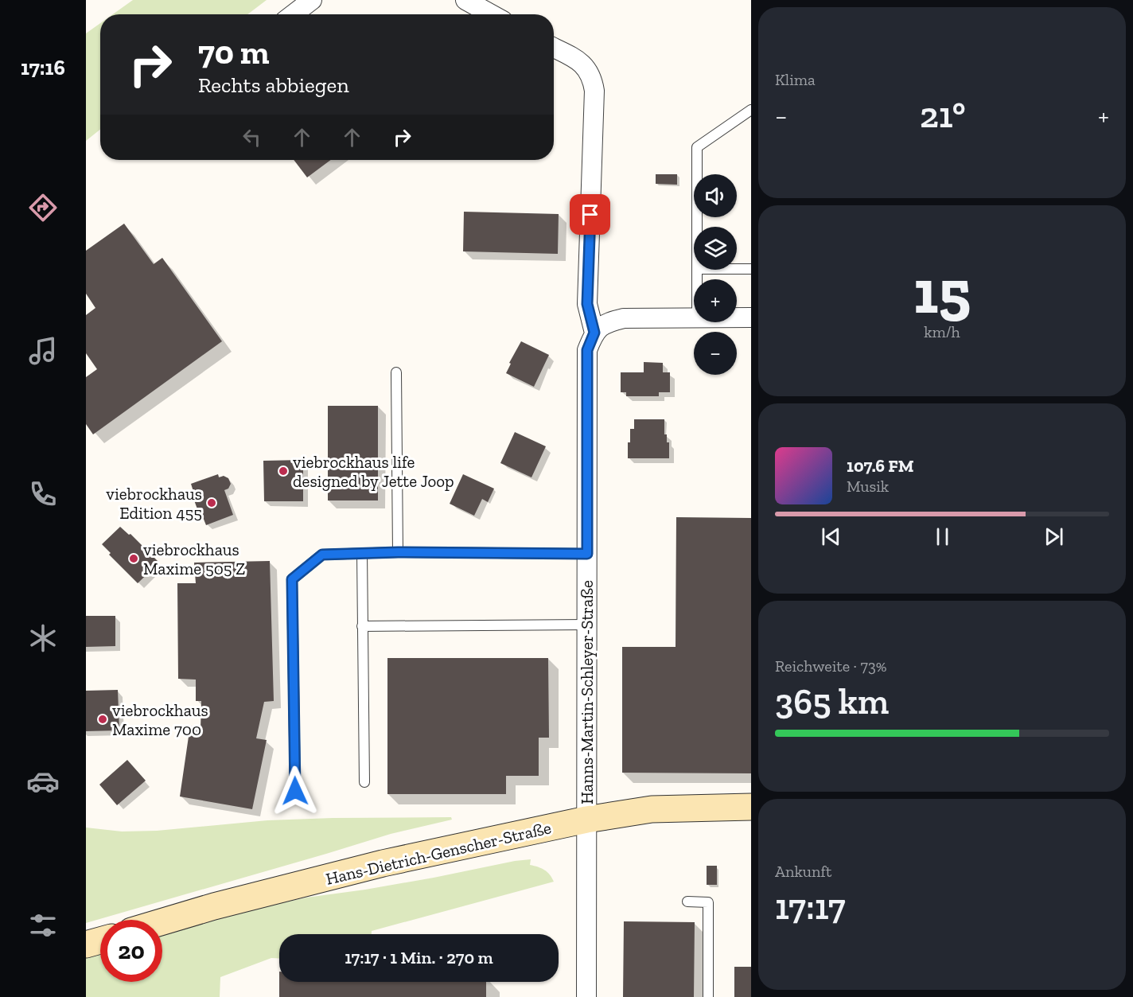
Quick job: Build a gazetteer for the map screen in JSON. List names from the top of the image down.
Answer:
{
  "streets": {
    "street": ["Hanns-Martin-Schleyer-Straße", "Hans-Dietrich-Genscher-Straße"]
  },
  "crossings": [
    ["Hanns-Martin-Schleyer-Straße", "Hans-Dietrich-Genscher-Straße"]
  ],
  "places": [
    "viebrockhaus life designed by Jette Joop",
    "viebrockhaus Edition 455",
    "viebrockhaus Maxime 505 Z",
    "viebrockhaus Maxime 700"
  ],
  "page": {
    "tabs": "17:16",
    "tile": [
      "Klima",
      ["15", "km/h"],
      ["Reichweite · 73%", "365 km"],
      ["Ankunft", "17:17"]
    ],
    "turn": ["70 m", "Rechts abbiegen"],
    "heat": ["−", "21°", "+"],
    "map_buttons": ["+", "−"],
    "song": ["107.6 FM", "Musik"],
    "limit": "20",
    "trip": "17:17 · 1 Min. · 270 m"
  }
}
